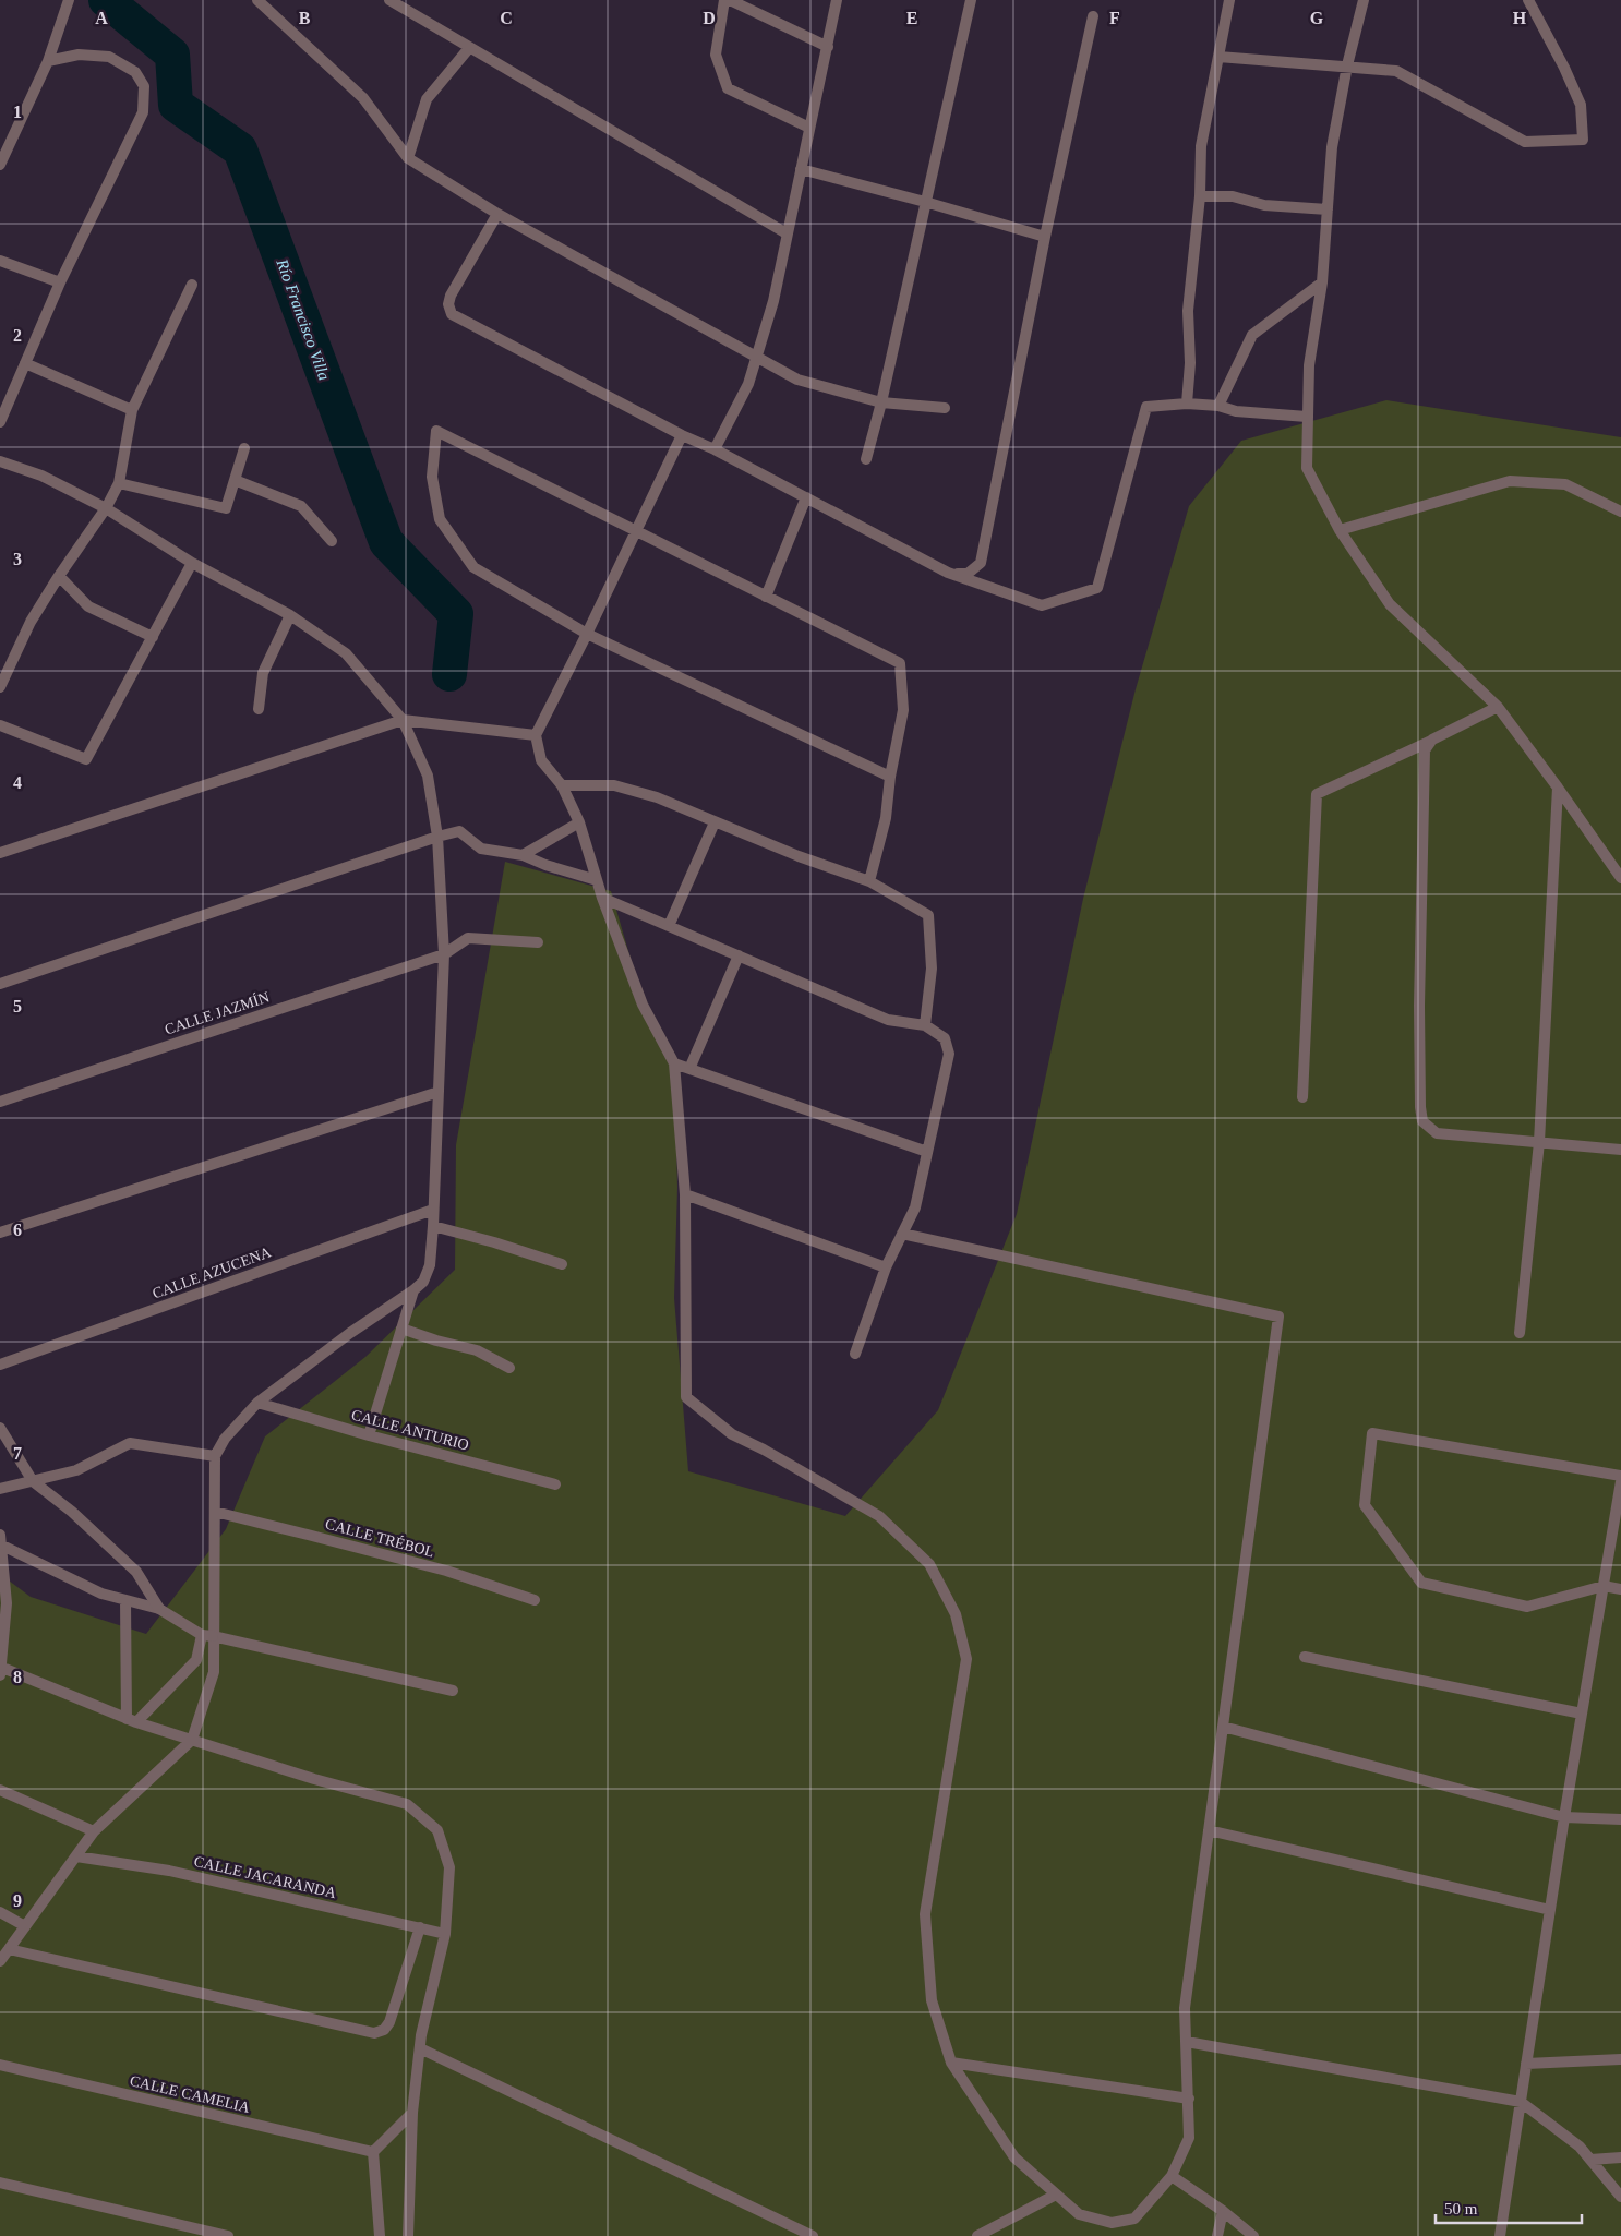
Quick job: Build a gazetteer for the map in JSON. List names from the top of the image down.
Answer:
{
  "streets": {
    "street": [
      "CALLE JAZMÍN",
      "CALLE AZUCENA",
      "CALLE ANTURIO",
      "CALLE TRÉBOL",
      "CALLE JACARANDA",
      "CALLE CAMELIA"
    ]
  },
  "water": ["Río Francisco Villa"],
  "scale_bar": "50 m",
  "grid": {
    "columns": [
      "A",
      "B",
      "C",
      "D",
      "E",
      "F",
      "G",
      "H"
    ],
    "rows": [
      "1",
      "2",
      "3",
      "4",
      "5",
      "6",
      "7",
      "8",
      "9"
    ]
  }
}
